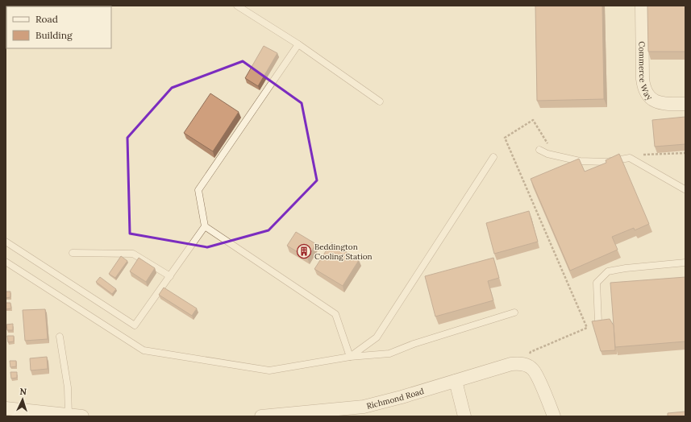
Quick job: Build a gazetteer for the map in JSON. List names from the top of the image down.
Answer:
{
  "streets": {
    "street": ["Commerce Way", "Richmond Road"]
  },
  "places": {
    "building": ["Beddington Cooling Station"]
  },
  "legend": ["Road", "Building"],
  "north": "top"
}
